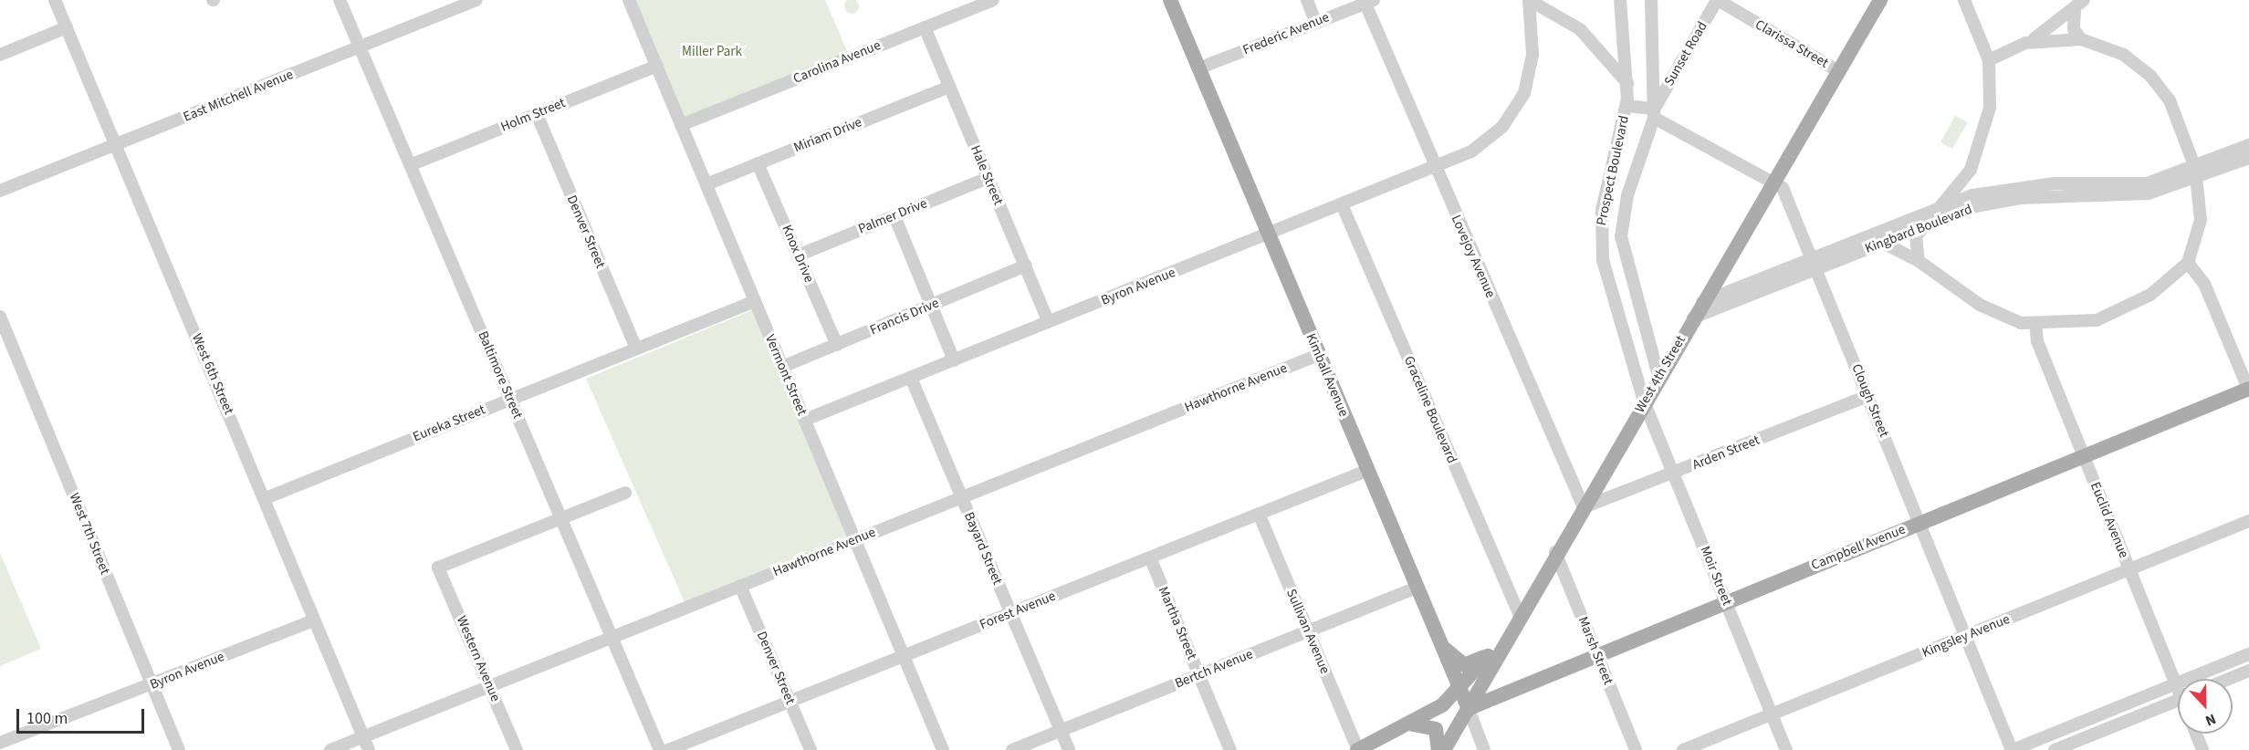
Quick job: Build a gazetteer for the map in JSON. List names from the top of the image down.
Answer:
{
  "streets": {
    "main road": ["West 4th Street", "Kimball Avenue", "Campbell Avenue"],
    "street": [
      "Frederic Avenue",
      "Clarissa Street",
      "Sunset Road",
      "Carolina Avenue",
      "East Mitchell Avenue",
      "Holm Street",
      "Miriam Drive",
      "Prospect Boulevard",
      "Hale Street",
      "Palmer Drive",
      "Kingbard Boulevard",
      "Denver Street",
      "Knox Drive",
      "Lovejoy Avenue",
      "Byron Avenue",
      "Francis Drive",
      "West 6th Street",
      "Baltimore Street",
      "Vermont Street",
      "Hawthorne Avenue",
      "Clough Street",
      "Graceline Boulevard",
      "Eureka Street",
      "Arden Street",
      "Euclid Avenue",
      "West 7th Street",
      "Bayard Street",
      "Moir Street",
      "Forest Avenue",
      "Martha Street",
      "Sullivan Avenue",
      "Kingsley Avenue",
      "Marsh Street",
      "Western Avenue",
      "Bertch Avenue"
    ]
  },
  "crossings": [
    ["Frederic Avenue", "Lovejoy Avenue"],
    ["Frederic Avenue", "Kimball Avenue"],
    ["Clarissa Street", "Sunset Road"],
    ["Clarissa Street", "West 4th Street"],
    ["Sunset Road", "Prospect Boulevard"],
    ["Sunset Road", "Clough Street"],
    ["Carolina Avenue", "Hale Street"],
    ["Carolina Avenue", "Vermont Street"],
    ["East Mitchell Avenue", "West 6th Street"],
    ["East Mitchell Avenue", "Baltimore Street"],
    ["Holm Street", "Denver Street"],
    ["Holm Street", "Baltimore Street"],
    ["Holm Street", "Vermont Street"],
    ["Miriam Drive", "Hale Street"],
    ["Miriam Drive", "Knox Drive"],
    ["Miriam Drive", "Vermont Street"],
    ["Prospect Boulevard", "West 4th Street"],
    ["Prospect Boulevard", "Clough Street"],
    ["Prospect Boulevard", "Moir Street"],
    ["Hale Street", "Palmer Drive"],
    ["Hale Street", "Byron Avenue"],
    ["Hale Street", "Francis Drive"],
    ["Palmer Drive", "Knox Drive"],
    ["Kingbard Boulevard", "West 4th Street"],
    ["Kingbard Boulevard", "Clough Street"],
    ["Denver Street", "Hawthorne Avenue"],
    ["Denver Street", "Eureka Street"],
    ["Denver Street", "Forest Avenue"],
    ["Knox Drive", "Francis Drive"],
    ["Lovejoy Avenue", "Byron Avenue"],
    ["Lovejoy Avenue", "West 4th Street"],
    ["Lovejoy Avenue", "Arden Street"],
    ["Byron Avenue", "West 6th Street"],
    ["Byron Avenue", "Vermont Street"],
    ["Byron Avenue", "Kimball Avenue"],
    ["Byron Avenue", "Graceline Boulevard"],
    ["Byron Avenue", "West 7th Street"],
    ["Byron Avenue", "Bayard Street"],
    ["Francis Drive", "Vermont Street"],
    ["West 6th Street", "Hawthorne Avenue"],
    ["West 6th Street", "Eureka Street"],
    ["West 4th Street", "Kimball Avenue"],
    ["West 4th Street", "Clough Street"],
    ["West 4th Street", "Graceline Boulevard"],
    ["West 4th Street", "Arden Street"],
    ["West 4th Street", "Campbell Avenue"],
    ["West 4th Street", "Moir Street"],
    ["West 4th Street", "Marsh Street"],
    ["Baltimore Street", "Hawthorne Avenue"],
    ["Baltimore Street", "Eureka Street"],
    ["Baltimore Street", "Western Avenue"],
    ["Vermont Street", "Hawthorne Avenue"],
    ["Vermont Street", "Eureka Street"],
    ["Vermont Street", "Forest Avenue"],
    ["Kimball Avenue", "Hawthorne Avenue"],
    ["Kimball Avenue", "Campbell Avenue"],
    ["Kimball Avenue", "Forest Avenue"],
    ["Kimball Avenue", "Bertch Avenue"],
    ["Hawthorne Avenue", "Bayard Street"],
    ["Hawthorne Avenue", "Western Avenue"],
    ["Clough Street", "Arden Street"],
    ["Clough Street", "Campbell Avenue"],
    ["Clough Street", "Kingsley Avenue"],
    ["Arden Street", "Moir Street"],
    ["Euclid Avenue", "Campbell Avenue"],
    ["Euclid Avenue", "Kingsley Avenue"],
    ["Campbell Avenue", "Moir Street"],
    ["Campbell Avenue", "Marsh Street"],
    ["Bayard Street", "Forest Avenue"],
    ["Bayard Street", "Bertch Avenue"],
    ["Moir Street", "Kingsley Avenue"],
    ["Forest Avenue", "Martha Street"],
    ["Forest Avenue", "Sullivan Avenue"],
    ["Martha Street", "Bertch Avenue"],
    ["Sullivan Avenue", "Bertch Avenue"]
  ],
  "parks": ["Miller Park"],
  "scale_bar": "100 m",
  "north": "bottom"
}
